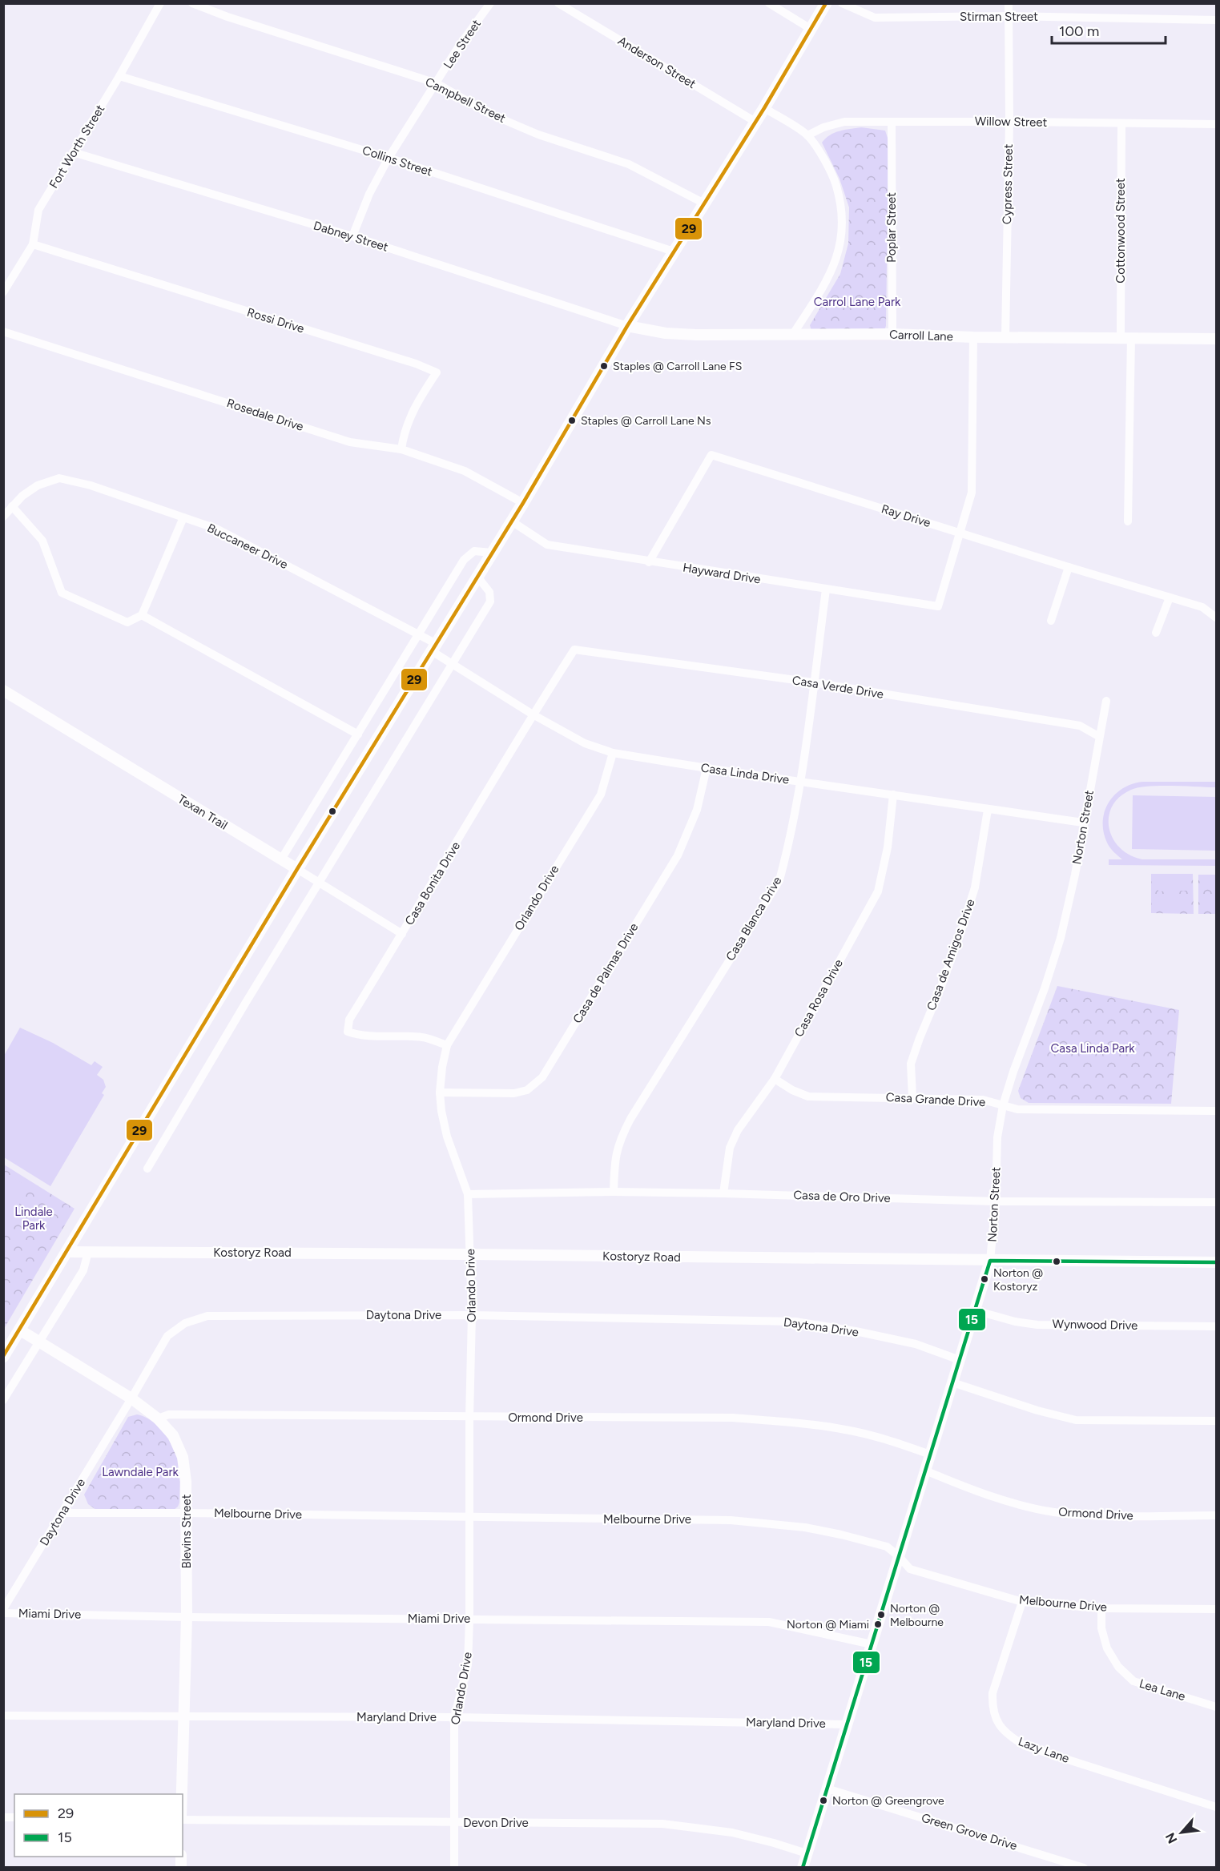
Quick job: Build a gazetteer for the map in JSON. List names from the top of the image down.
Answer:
{
  "streets": {
    "street": [
      "Stirman Street",
      "Lee Street",
      "Anderson Street",
      "Campbell Street",
      "Willow Street",
      "Fort Worth Street",
      "Collins Street",
      "Cypress Street",
      "Poplar Street",
      "Cottonwood Street",
      "Dabney Street",
      "Rossi Drive",
      "Carroll Lane",
      "Rosedale Drive",
      "Ray Drive",
      "Buccaneer Drive",
      "Hayward Drive",
      "Casa Verde Drive",
      "Casa Linda Drive",
      "Texan Trail",
      "Norton Street",
      "Casa Bonita Drive",
      "Orlando Drive",
      "Casa Blanca Drive",
      "Casa de Amigos Drive",
      "Casa de Palmas Drive",
      "Casa Rosa Drive",
      "Casa Grande Drive",
      "Casa de Oro Drive",
      "Kostoryz Road",
      "Daytona Drive",
      "Wynwood Drive",
      "Ormond Drive",
      "Melbourne Drive",
      "Blevins Street",
      "Miami Drive",
      "Lea Lane",
      "Maryland Drive",
      "Lazy Lane",
      "Devon Drive",
      "Green Grove Drive"
    ]
  },
  "crossings": [
    ["Stirman Street", "Cypress Street"],
    ["Lee Street", "Campbell Street"],
    ["Lee Street", "Collins Street"],
    ["Lee Street", "Dabney Street"],
    ["Willow Street", "Cypress Street"],
    ["Willow Street", "Poplar Street"],
    ["Willow Street", "Cottonwood Street"],
    ["Fort Worth Street", "Collins Street"],
    ["Fort Worth Street", "Dabney Street"],
    ["Fort Worth Street", "Rossi Drive"],
    ["Cypress Street", "Carroll Lane"],
    ["Poplar Street", "Carroll Lane"],
    ["Cottonwood Street", "Carroll Lane"],
    ["Dabney Street", "Carroll Lane"],
    ["Rossi Drive", "Rosedale Drive"],
    ["Ray Drive", "Hayward Drive"],
    ["Buccaneer Drive", "Casa Linda Drive"],
    ["Hayward Drive", "Casa Blanca Drive"],
    ["Casa Verde Drive", "Norton Street"],
    ["Casa Verde Drive", "Casa Bonita Drive"],
    ["Casa Verde Drive", "Casa Blanca Drive"],
    ["Casa Linda Drive", "Norton Street"],
    ["Casa Linda Drive", "Casa Bonita Drive"],
    ["Casa Linda Drive", "Orlando Drive"],
    ["Casa Linda Drive", "Casa Blanca Drive"],
    ["Casa Linda Drive", "Casa de Amigos Drive"],
    ["Casa Linda Drive", "Casa de Palmas Drive"],
    ["Casa Linda Drive", "Casa Rosa Drive"],
    ["Texan Trail", "Casa Bonita Drive"],
    ["Norton Street", "Casa Grande Drive"],
    ["Norton Street", "Casa de Oro Drive"],
    ["Norton Street", "Kostoryz Road"],
    ["Norton Street", "Daytona Drive"],
    ["Norton Street", "Wynwood Drive"],
    ["Norton Street", "Ormond Drive"],
    ["Norton Street", "Melbourne Drive"],
    ["Norton Street", "Miami Drive"],
    ["Norton Street", "Maryland Drive"],
    ["Norton Street", "Devon Drive"],
    ["Norton Street", "Green Grove Drive"],
    ["Casa Bonita Drive", "Orlando Drive"],
    ["Orlando Drive", "Casa de Palmas Drive"],
    ["Orlando Drive", "Casa de Oro Drive"],
    ["Orlando Drive", "Kostoryz Road"],
    ["Orlando Drive", "Daytona Drive"],
    ["Orlando Drive", "Ormond Drive"],
    ["Orlando Drive", "Melbourne Drive"],
    ["Orlando Drive", "Miami Drive"],
    ["Orlando Drive", "Maryland Drive"],
    ["Orlando Drive", "Devon Drive"],
    ["Casa Blanca Drive", "Casa de Oro Drive"],
    ["Casa de Amigos Drive", "Casa Grande Drive"],
    ["Casa Rosa Drive", "Casa Grande Drive"],
    ["Casa Rosa Drive", "Casa de Oro Drive"],
    ["Daytona Drive", "Melbourne Drive"],
    ["Daytona Drive", "Blevins Street"],
    ["Daytona Drive", "Miami Drive"],
    ["Ormond Drive", "Blevins Street"],
    ["Melbourne Drive", "Blevins Street"],
    ["Melbourne Drive", "Lea Lane"],
    ["Melbourne Drive", "Lazy Lane"],
    ["Blevins Street", "Miami Drive"],
    ["Blevins Street", "Maryland Drive"]
  ],
  "parks": [
    "Carrol Lane Park",
    "Casa Linda Park",
    "Lindale Park",
    "Lawndale Park"
  ],
  "places": [
    "Staples @ Carroll Lane FS",
    "Staples @ Carroll Lane Ns",
    "Norton @ Kostoryz",
    "Norton @ Melbourne",
    "Norton @ Miami",
    "Norton @ Greengrove"
  ],
  "lines": ["transit line 29", "transit line 15"],
  "legend": ["29", "15"],
  "scale_bar": "100 m",
  "north": "bottom left"
}
